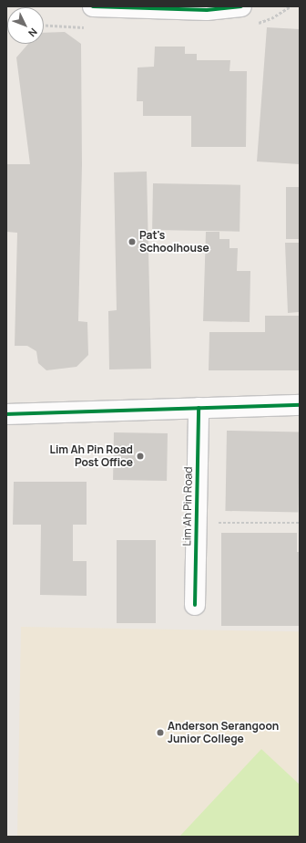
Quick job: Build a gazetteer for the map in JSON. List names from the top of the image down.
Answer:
{
  "streets": {
    "street": ["Lim Ah Pin Road"]
  },
  "places": ["Pat's Schoolhouse", "Lim Ah Pin Road Post Office", "Anderson Serangoon Junior College"],
  "north": "bottom right"
}
